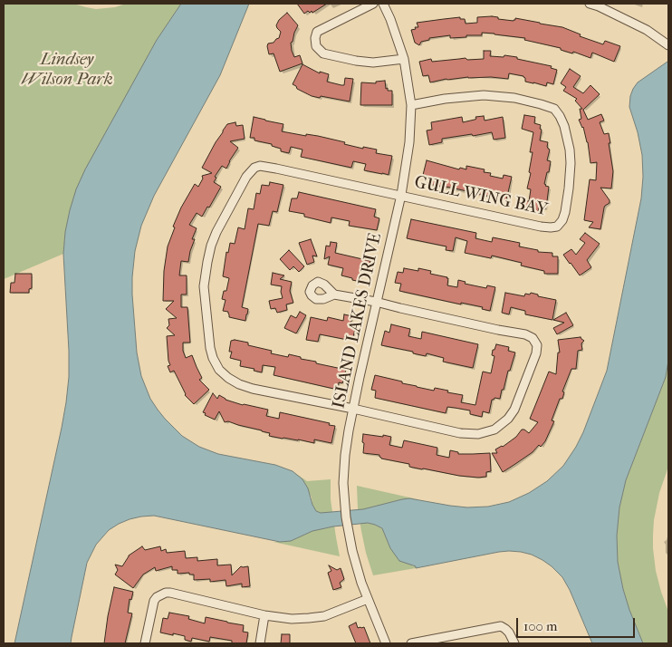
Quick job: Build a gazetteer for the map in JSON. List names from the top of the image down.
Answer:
{
  "streets": {
    "street": ["GULL WING BAY", "ISLAND LAKES DRIVE"]
  },
  "crossings": [
    ["GULL WING BAY", "ISLAND LAKES DRIVE"]
  ],
  "parks": ["Lindsey Wilson Park"],
  "scale_bar": "100 m"
}
